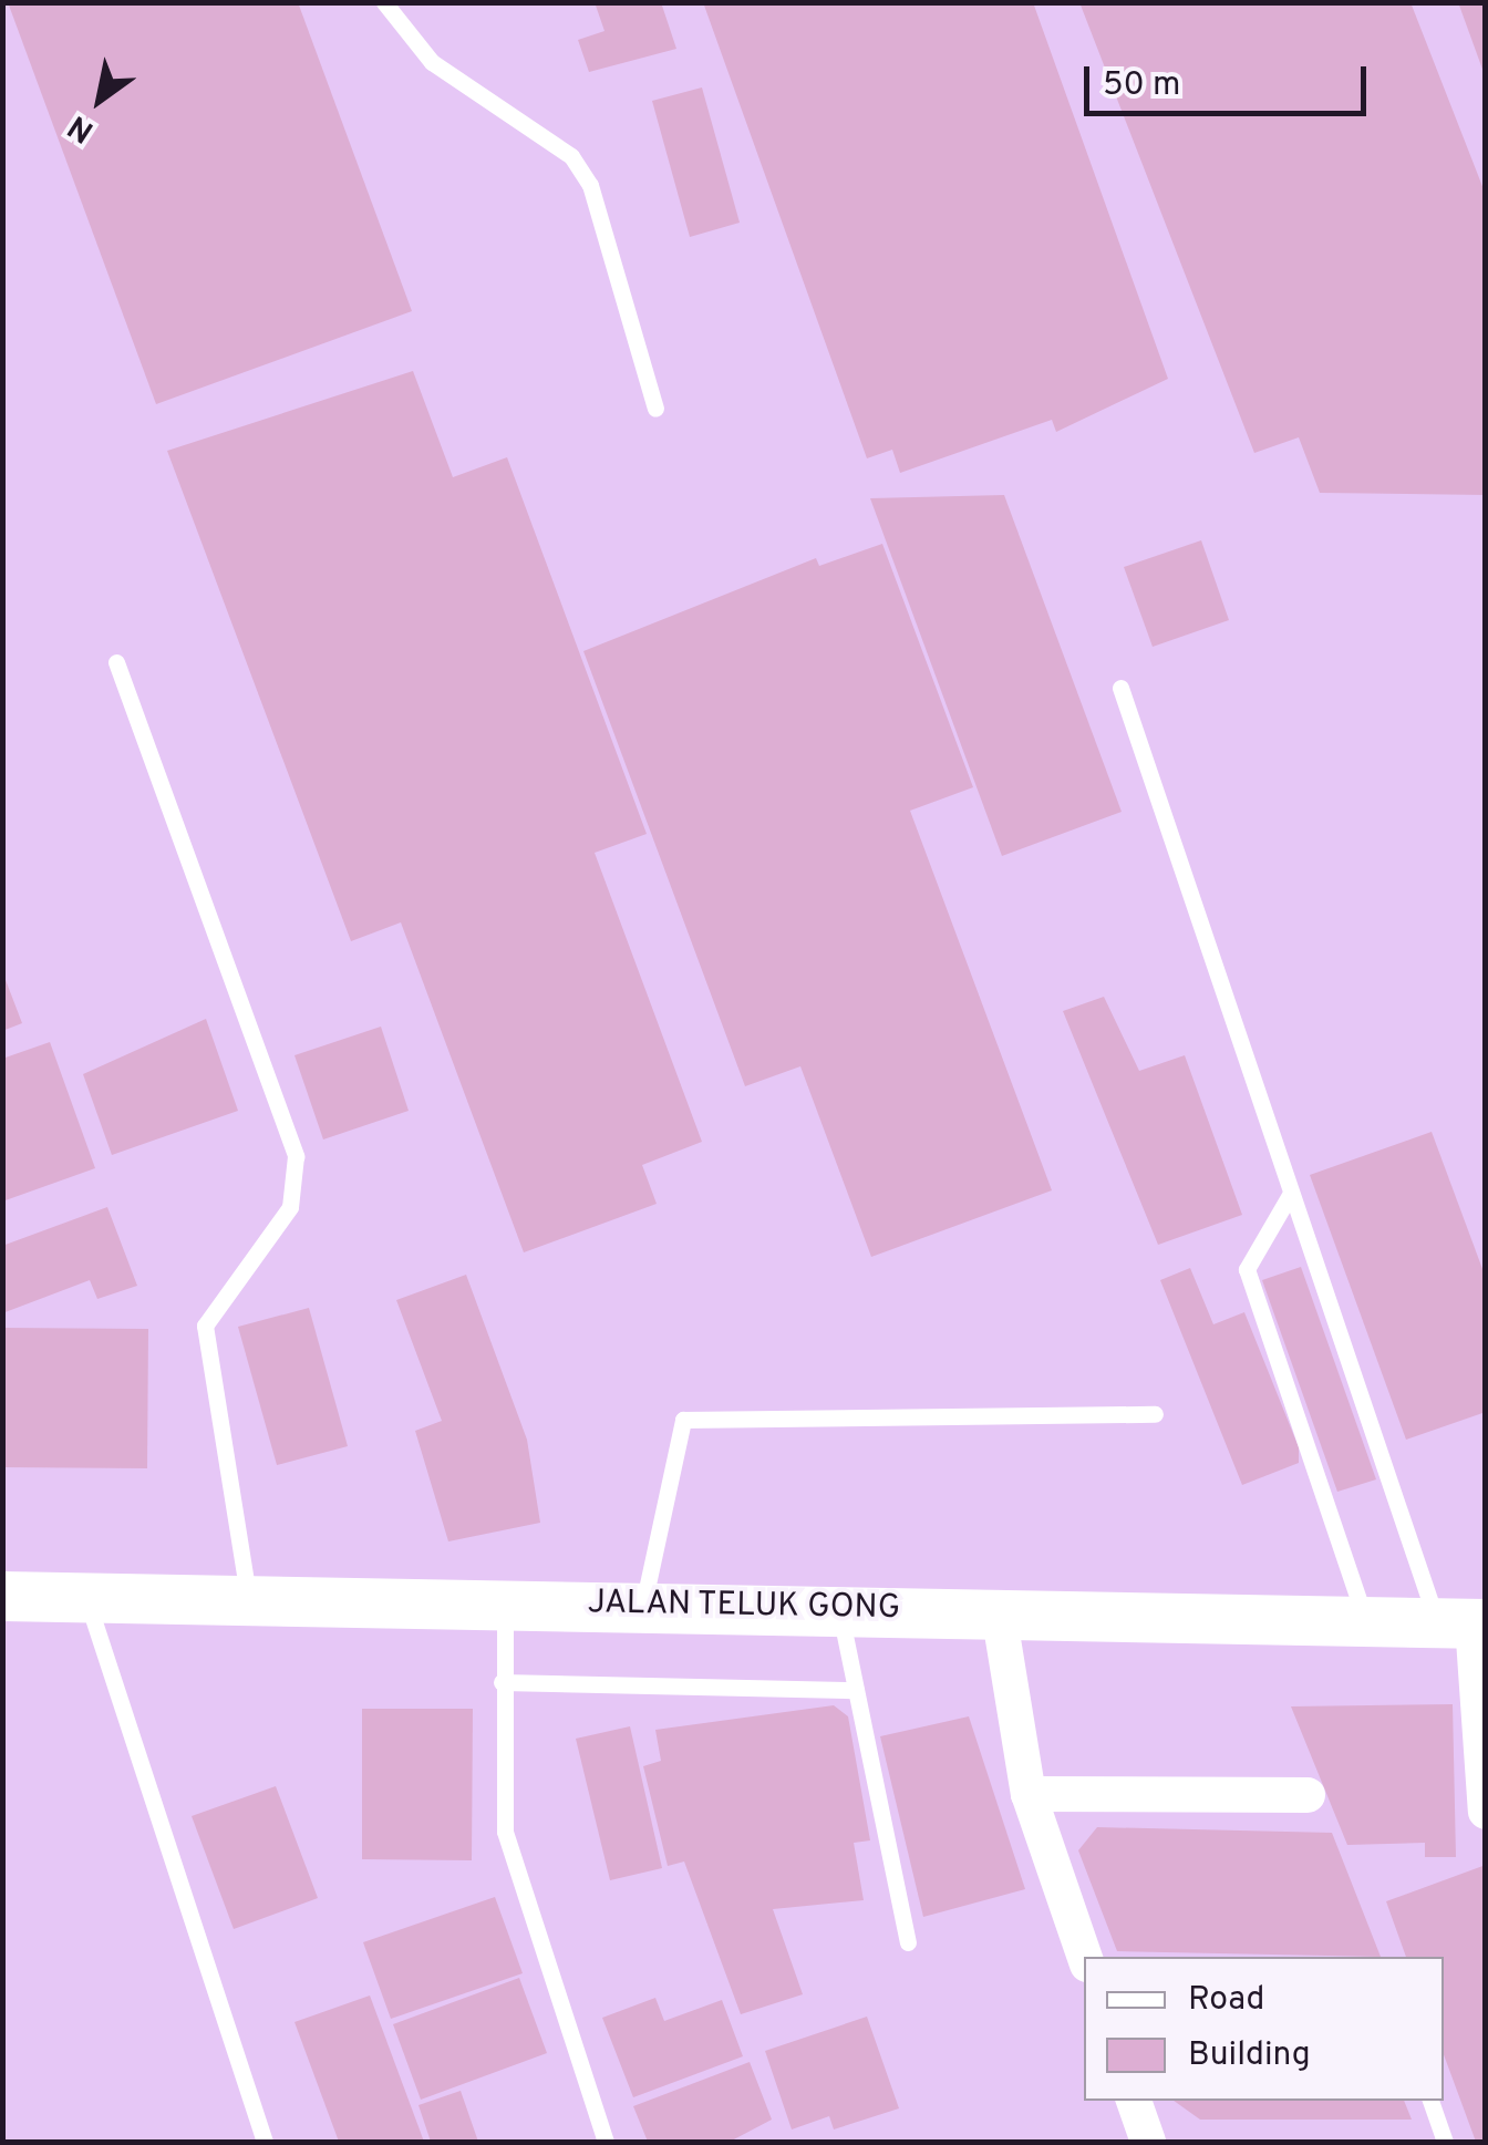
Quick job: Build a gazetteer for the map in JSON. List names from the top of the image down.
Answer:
{
  "streets": {
    "street": ["JALAN TELUK GONG"]
  },
  "legend": ["Road", "Building"],
  "scale_bar": "50 m",
  "north": "bottom left"
}
